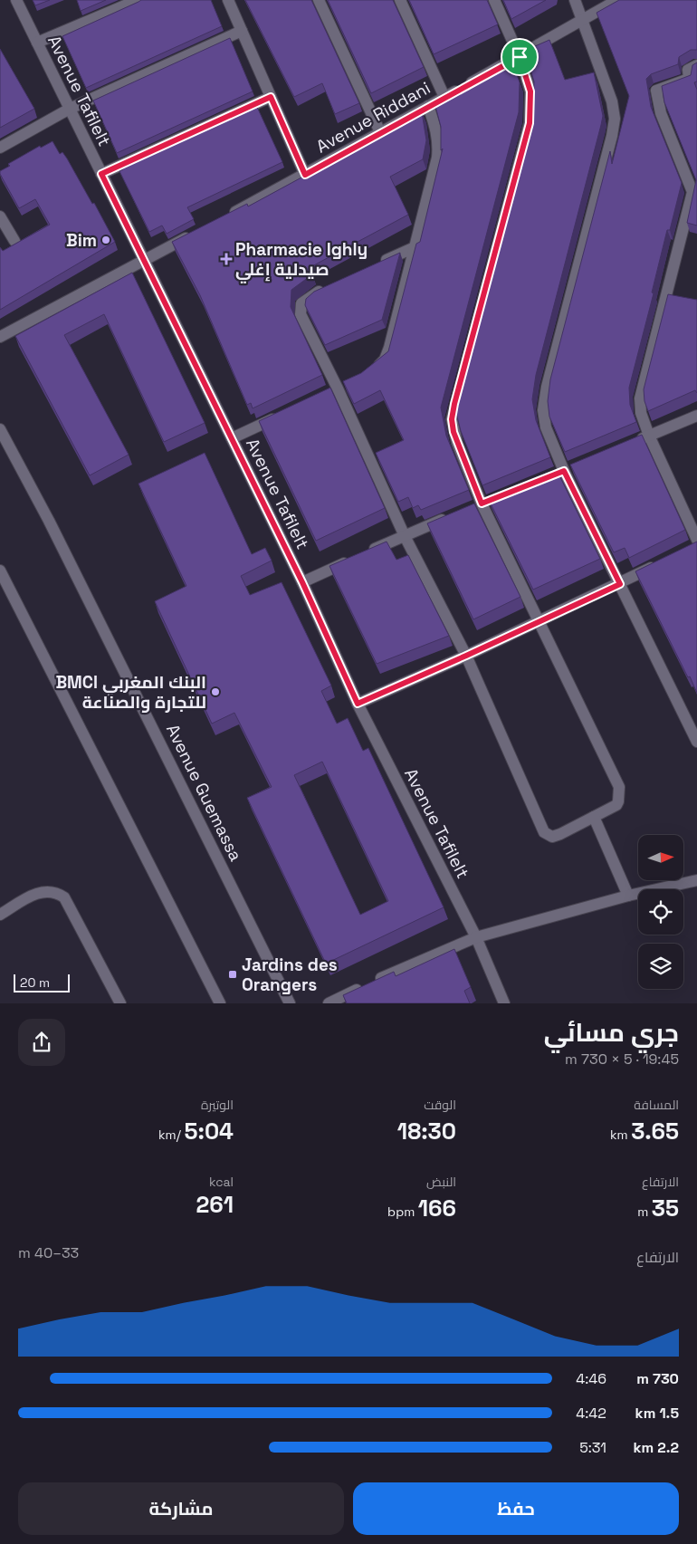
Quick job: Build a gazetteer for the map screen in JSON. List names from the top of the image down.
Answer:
{
  "streets": {
    "street": ["Avenue Tafilelt", "Avenue Riddani", "Avenue Guemassa"]
  },
  "places": {
    "other": ["Bim", "BMCI البنك المغربي للتجارة والصناعة"],
    "health": ["Pharmacie Ighly صيدلية إغلي"],
    "transit": ["Jardins des Orangers"]
  },
  "scale_bar": "20 m",
  "north": "right",
  "page": {
    "scale": "20 m",
    "heading": ["جري مسائي", "19:45 · 5 × 730 m"],
    "stats": [
      ["المسافة", "3.65 km"],
      ["الوقت", "18:30"],
      ["الوتيرة", "5:04 /km"],
      ["الارتفاع", "35 m"],
      ["النبض", "166 bpm"],
      ["kcal", "261"]
    ],
    "chart": ["الارتفاع", "33–40 m"],
    "list": [
      {
        "name": "730 m",
        "note": "4:46"
      },
      {
        "name": "1.5 km",
        "note": "4:42"
      },
      {
        "name": "2.2 km",
        "note": "5:31"
      }
    ],
    "buttons": ["حفظ", "مشاركة"]
  }
}
